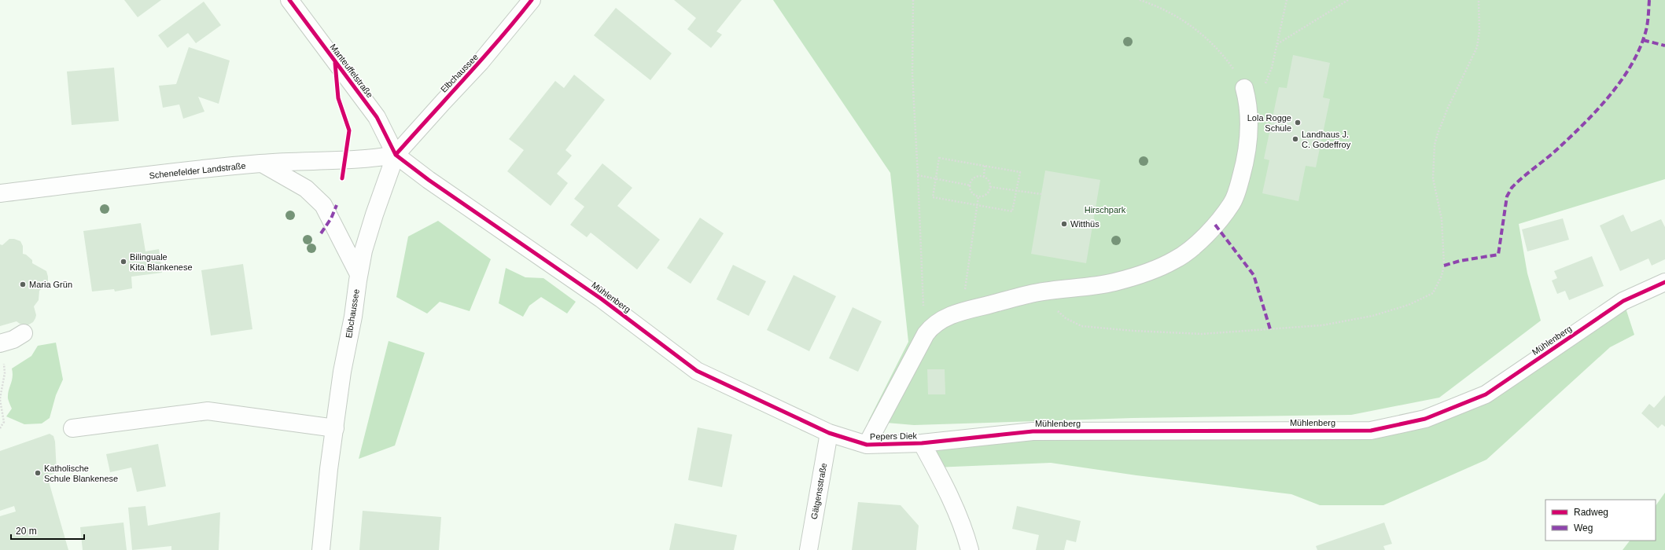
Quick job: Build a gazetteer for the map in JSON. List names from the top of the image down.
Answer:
{
  "streets": {
    "street": [
      "Manteuffelstraße",
      "Elbchaussee",
      "Schenefelder Landstraße",
      "Mühlenberg",
      "Pepers Diek",
      "Gätgensstraße"
    ]
  },
  "crossings": [
    ["Manteuffelstraße", "Elbchaussee"],
    ["Manteuffelstraße", "Schenefelder Landstraße"],
    ["Manteuffelstraße", "Mühlenberg"],
    ["Elbchaussee", "Schenefelder Landstraße"],
    ["Elbchaussee", "Mühlenberg"],
    ["Schenefelder Landstraße", "Mühlenberg"],
    ["Mühlenberg", "Pepers Diek"],
    ["Mühlenberg", "Gätgensstraße"],
    ["Pepers Diek", "Gätgensstraße"]
  ],
  "parks": ["Hirschpark"],
  "places": [
    "Lola Rogge Schule",
    "Landhaus J. C. Godeffroy",
    "Witthüs",
    "Bilinguale Kita Blankenese",
    "Maria Grün",
    "Katholische Schule Blankenese"
  ],
  "legend": ["Radweg", "Weg"],
  "scale_bar": "20 m"
}
